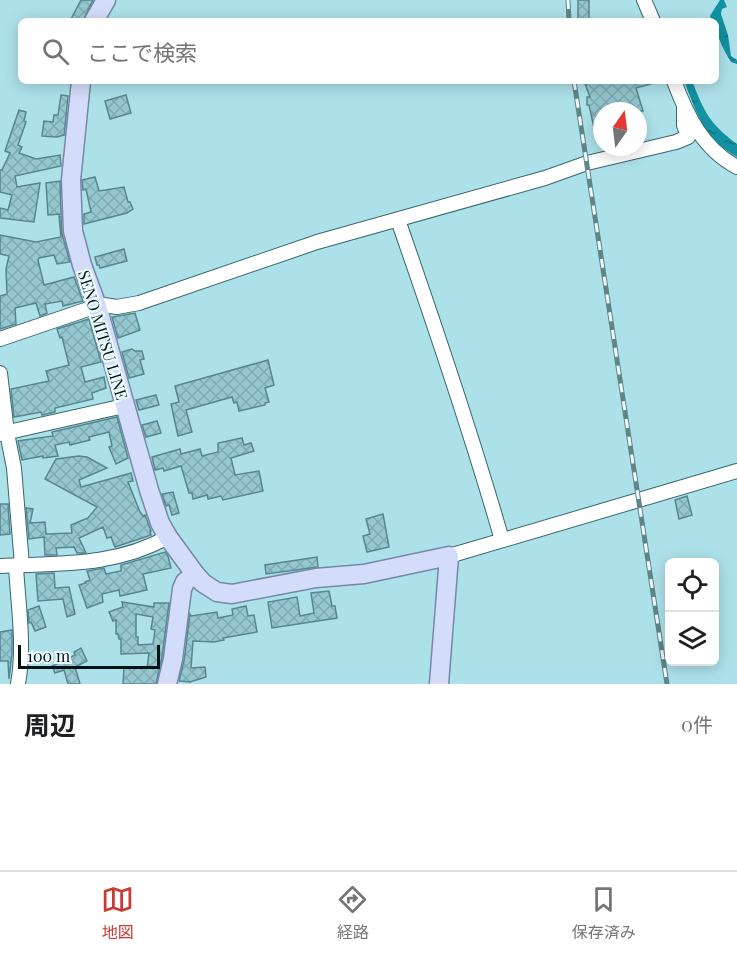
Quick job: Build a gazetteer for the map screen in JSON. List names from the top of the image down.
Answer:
{
  "streets": {
    "main road": ["SENO MITSU LINE"]
  },
  "scale_bar": "100 m",
  "north": "top",
  "page": {
    "search": "ここで検索",
    "scale": "100 m",
    "heading": ["周辺", "0件"],
    "nav": ["地図", "経路", "保存済み"]
  }
}
